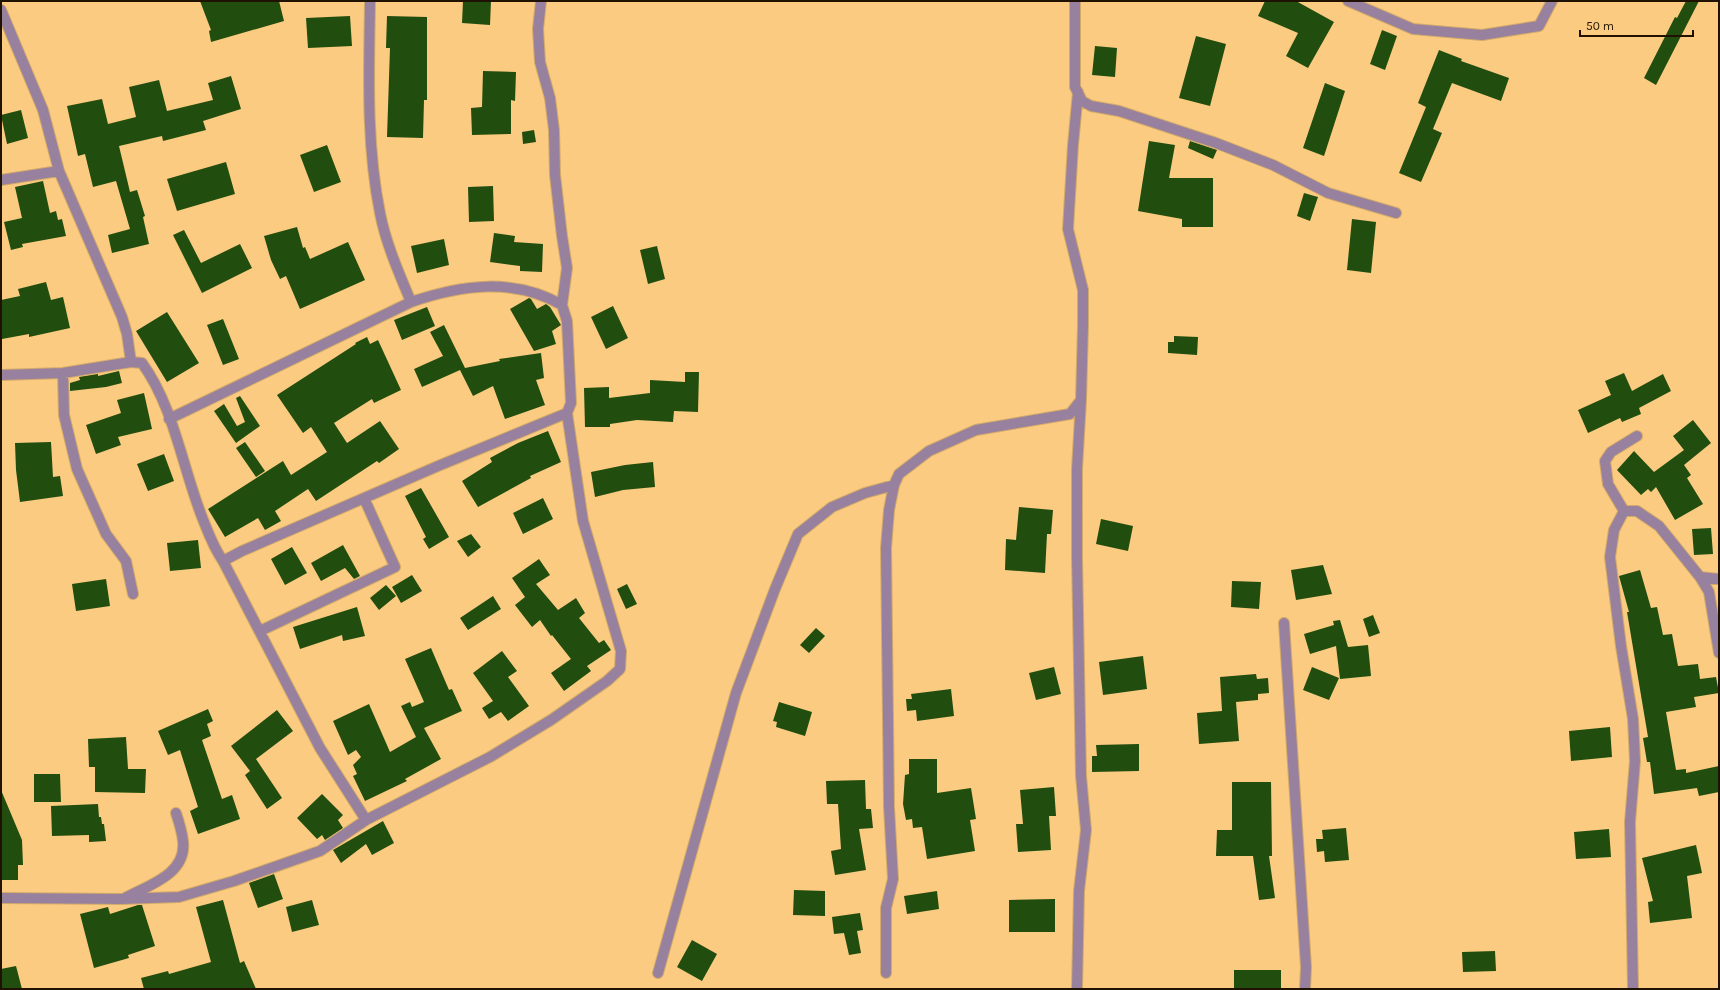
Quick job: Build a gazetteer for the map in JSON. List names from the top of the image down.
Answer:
{
  "scale_bar": "50 m"
}
